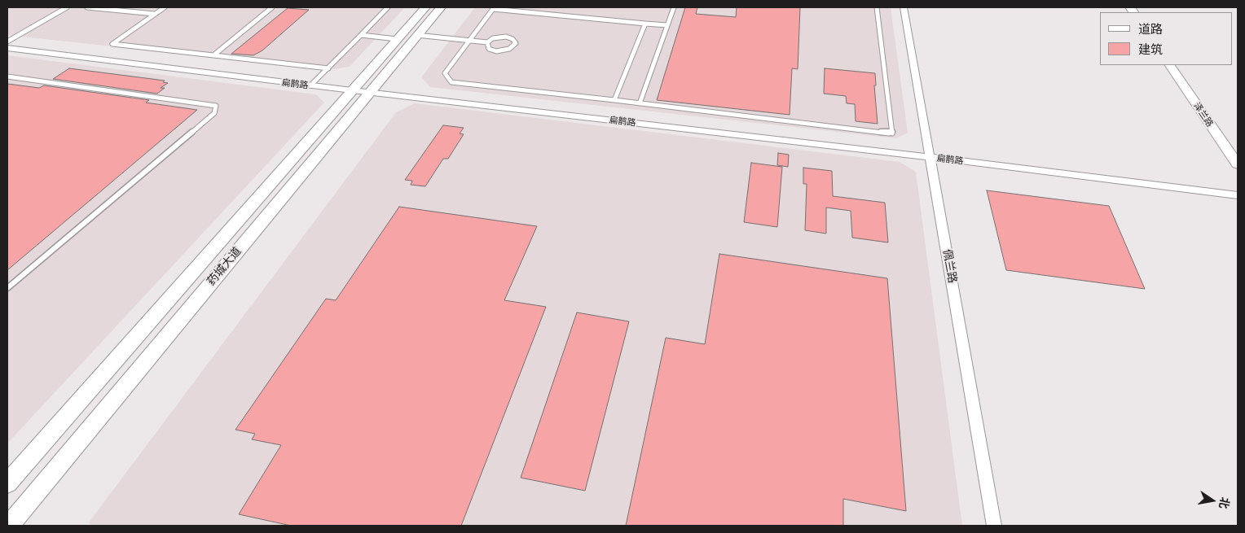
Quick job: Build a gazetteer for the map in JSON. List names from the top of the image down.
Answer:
{
  "streets": {
    "main road": ["泽兰路", "药城大道"],
    "street": ["扁鹊路", "佩兰路"]
  },
  "crossings": [
    ["扁鹊路", "药城大道"],
    ["扁鹊路", "佩兰路"]
  ],
  "legend": ["道路", "建筑"],
  "north": "right"
}
